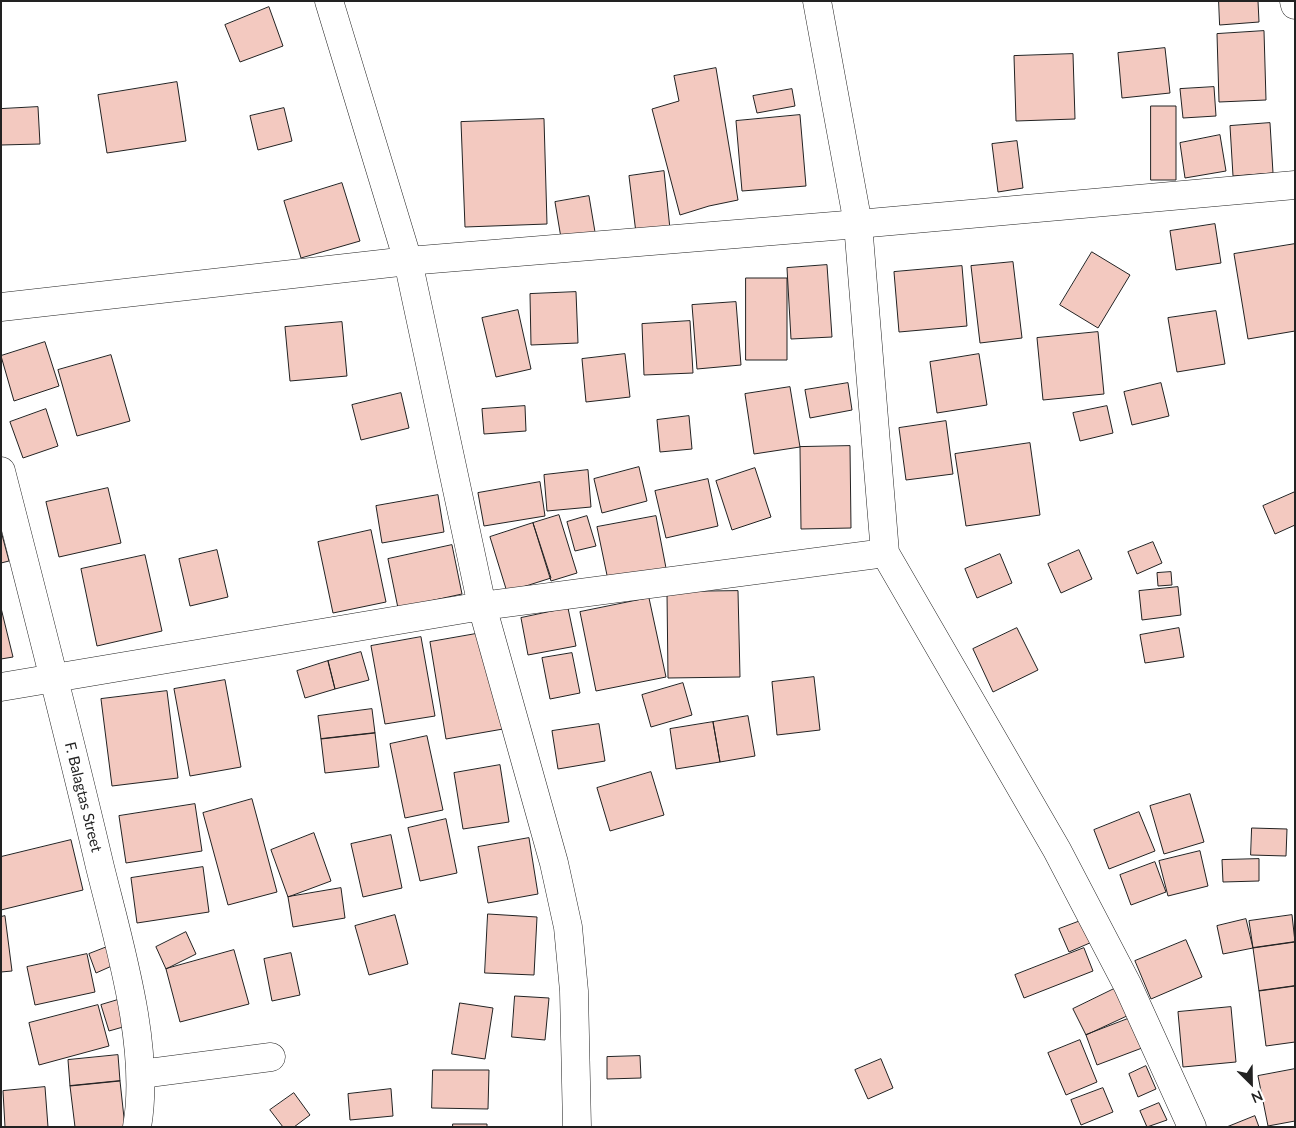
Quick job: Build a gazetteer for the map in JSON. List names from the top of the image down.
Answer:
{
  "streets": {
    "street": ["F. Balagtas Street"]
  },
  "north": "bottom right"
}
